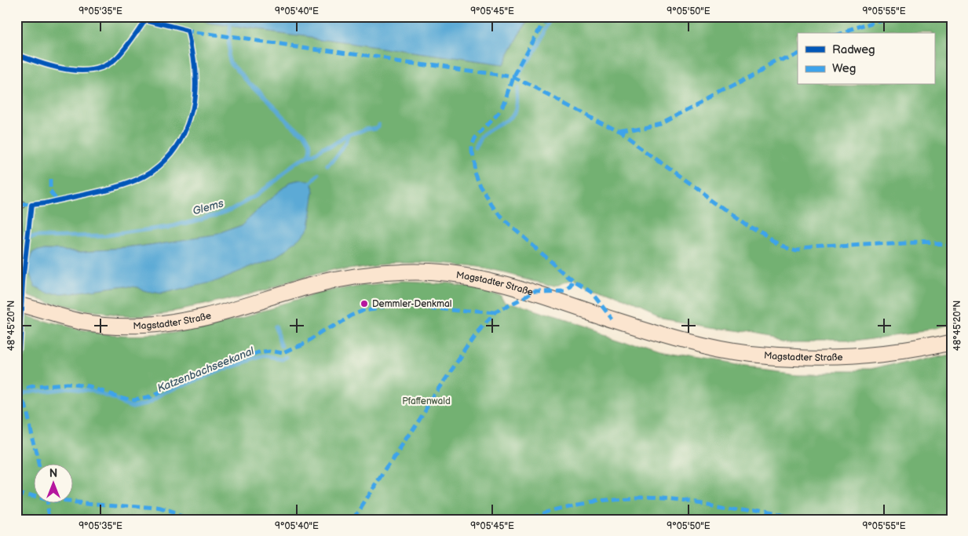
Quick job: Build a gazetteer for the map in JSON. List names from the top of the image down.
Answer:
{
  "streets": {
    "main road": ["Magstadter Straße"]
  },
  "water": ["Glems", "Katzenbachseekanal"],
  "parks": ["Pfaffenwald"],
  "places": ["Demmler-Denkmal"],
  "legend": ["Radweg", "Weg"],
  "north": "top",
  "coordinates": [
    "9°05'35\"E",
    "9°05'40\"E",
    "9°05'45\"E",
    "9°05'50\"E",
    "9°05'55\"E",
    "48°45'20\"N"
  ]
}
